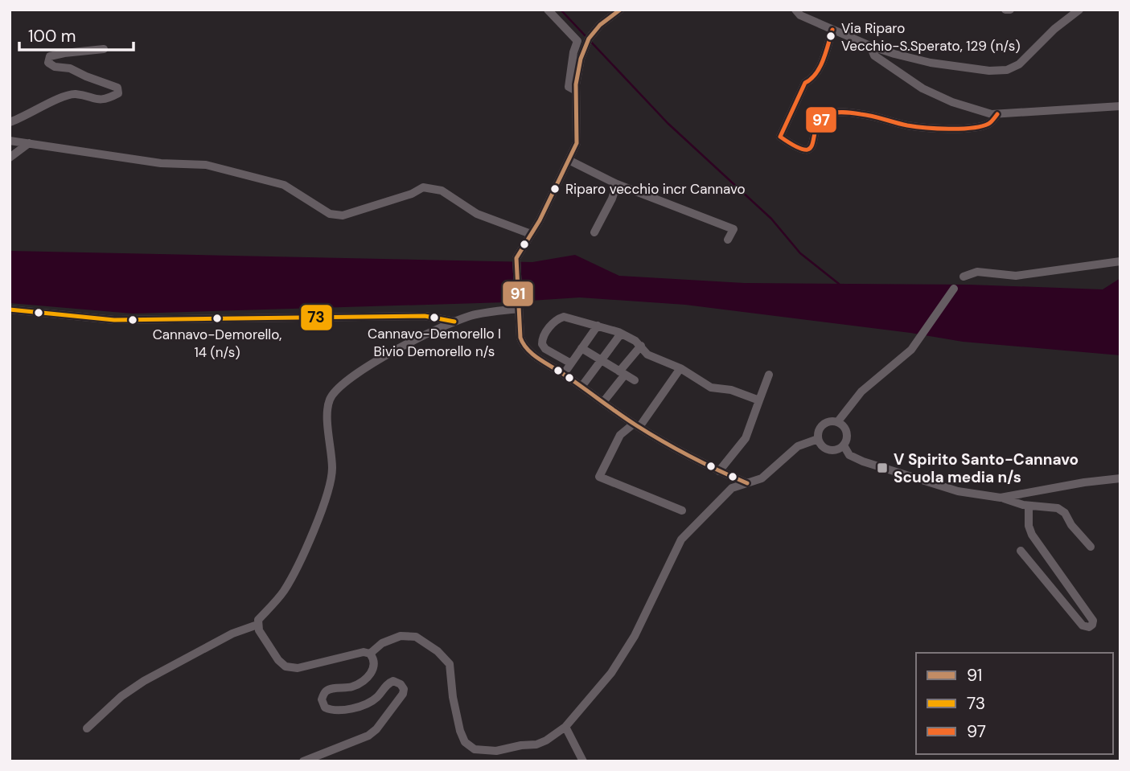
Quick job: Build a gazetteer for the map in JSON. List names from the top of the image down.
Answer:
{
  "places": {
    "other": [
      "Via Riparo Vecchio-S.Sperato, 129 (n/s)",
      "Riparo vecchio incr Cannavo",
      "Cannavo-Demorello I Bivio Demorello n/s",
      "Cannavo-Demorello, 14 (n/s)"
    ],
    "transit": ["V Spirito Santo-Cannavo Scuola media n/s"]
  },
  "lines": ["transit line 91", "transit line 97", "transit line 73"],
  "legend": ["91", "73", "97"],
  "scale_bar": "100 m"
}
